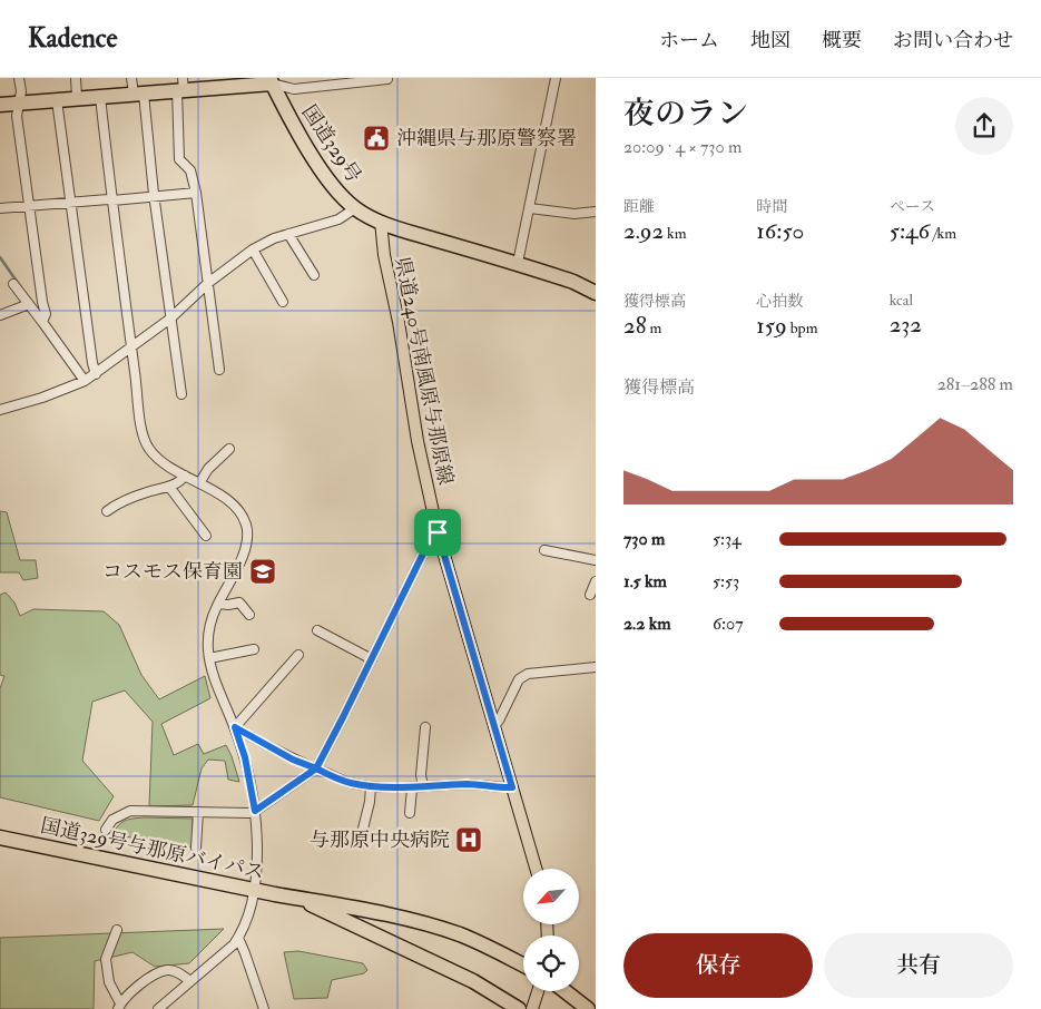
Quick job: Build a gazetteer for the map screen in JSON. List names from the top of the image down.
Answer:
{
  "streets": {
    "highway": ["国道329号", "国道329号与那原バイパス"],
    "main road": ["県道240号南風原与那原線"]
  },
  "crossings": [
    ["国道329号", "県道240号南風原与那原線"]
  ],
  "places": {
    "public building": ["沖縄県与那原警察署"],
    "school or university": ["コスモス保育園"],
    "hospital": ["与那原中央病院"]
  },
  "north": "bottom left",
  "page": {
    "header": "Kadence",
    "nav": [
      "ホーム",
      "地図",
      "概要",
      "お問い合わせ"
    ],
    "heading": ["夜のラン", "20:09 · 4 × 730 m"],
    "stats": [
      ["距離", "2.92 km"],
      ["時間", "16:50"],
      ["ペース", "5:46 /km"],
      ["獲得標高", "28 m"],
      ["心拍数", "159 bpm"],
      ["kcal", "232"]
    ],
    "chart": ["獲得標高", "281–288 m"],
    "list": [
      {
        "name": "730 m",
        "note": "5:34"
      },
      {
        "name": "1.5 km",
        "note": "5:53"
      },
      {
        "name": "2.2 km",
        "note": "6:07"
      }
    ],
    "buttons": ["保存", "共有"]
  }
}
